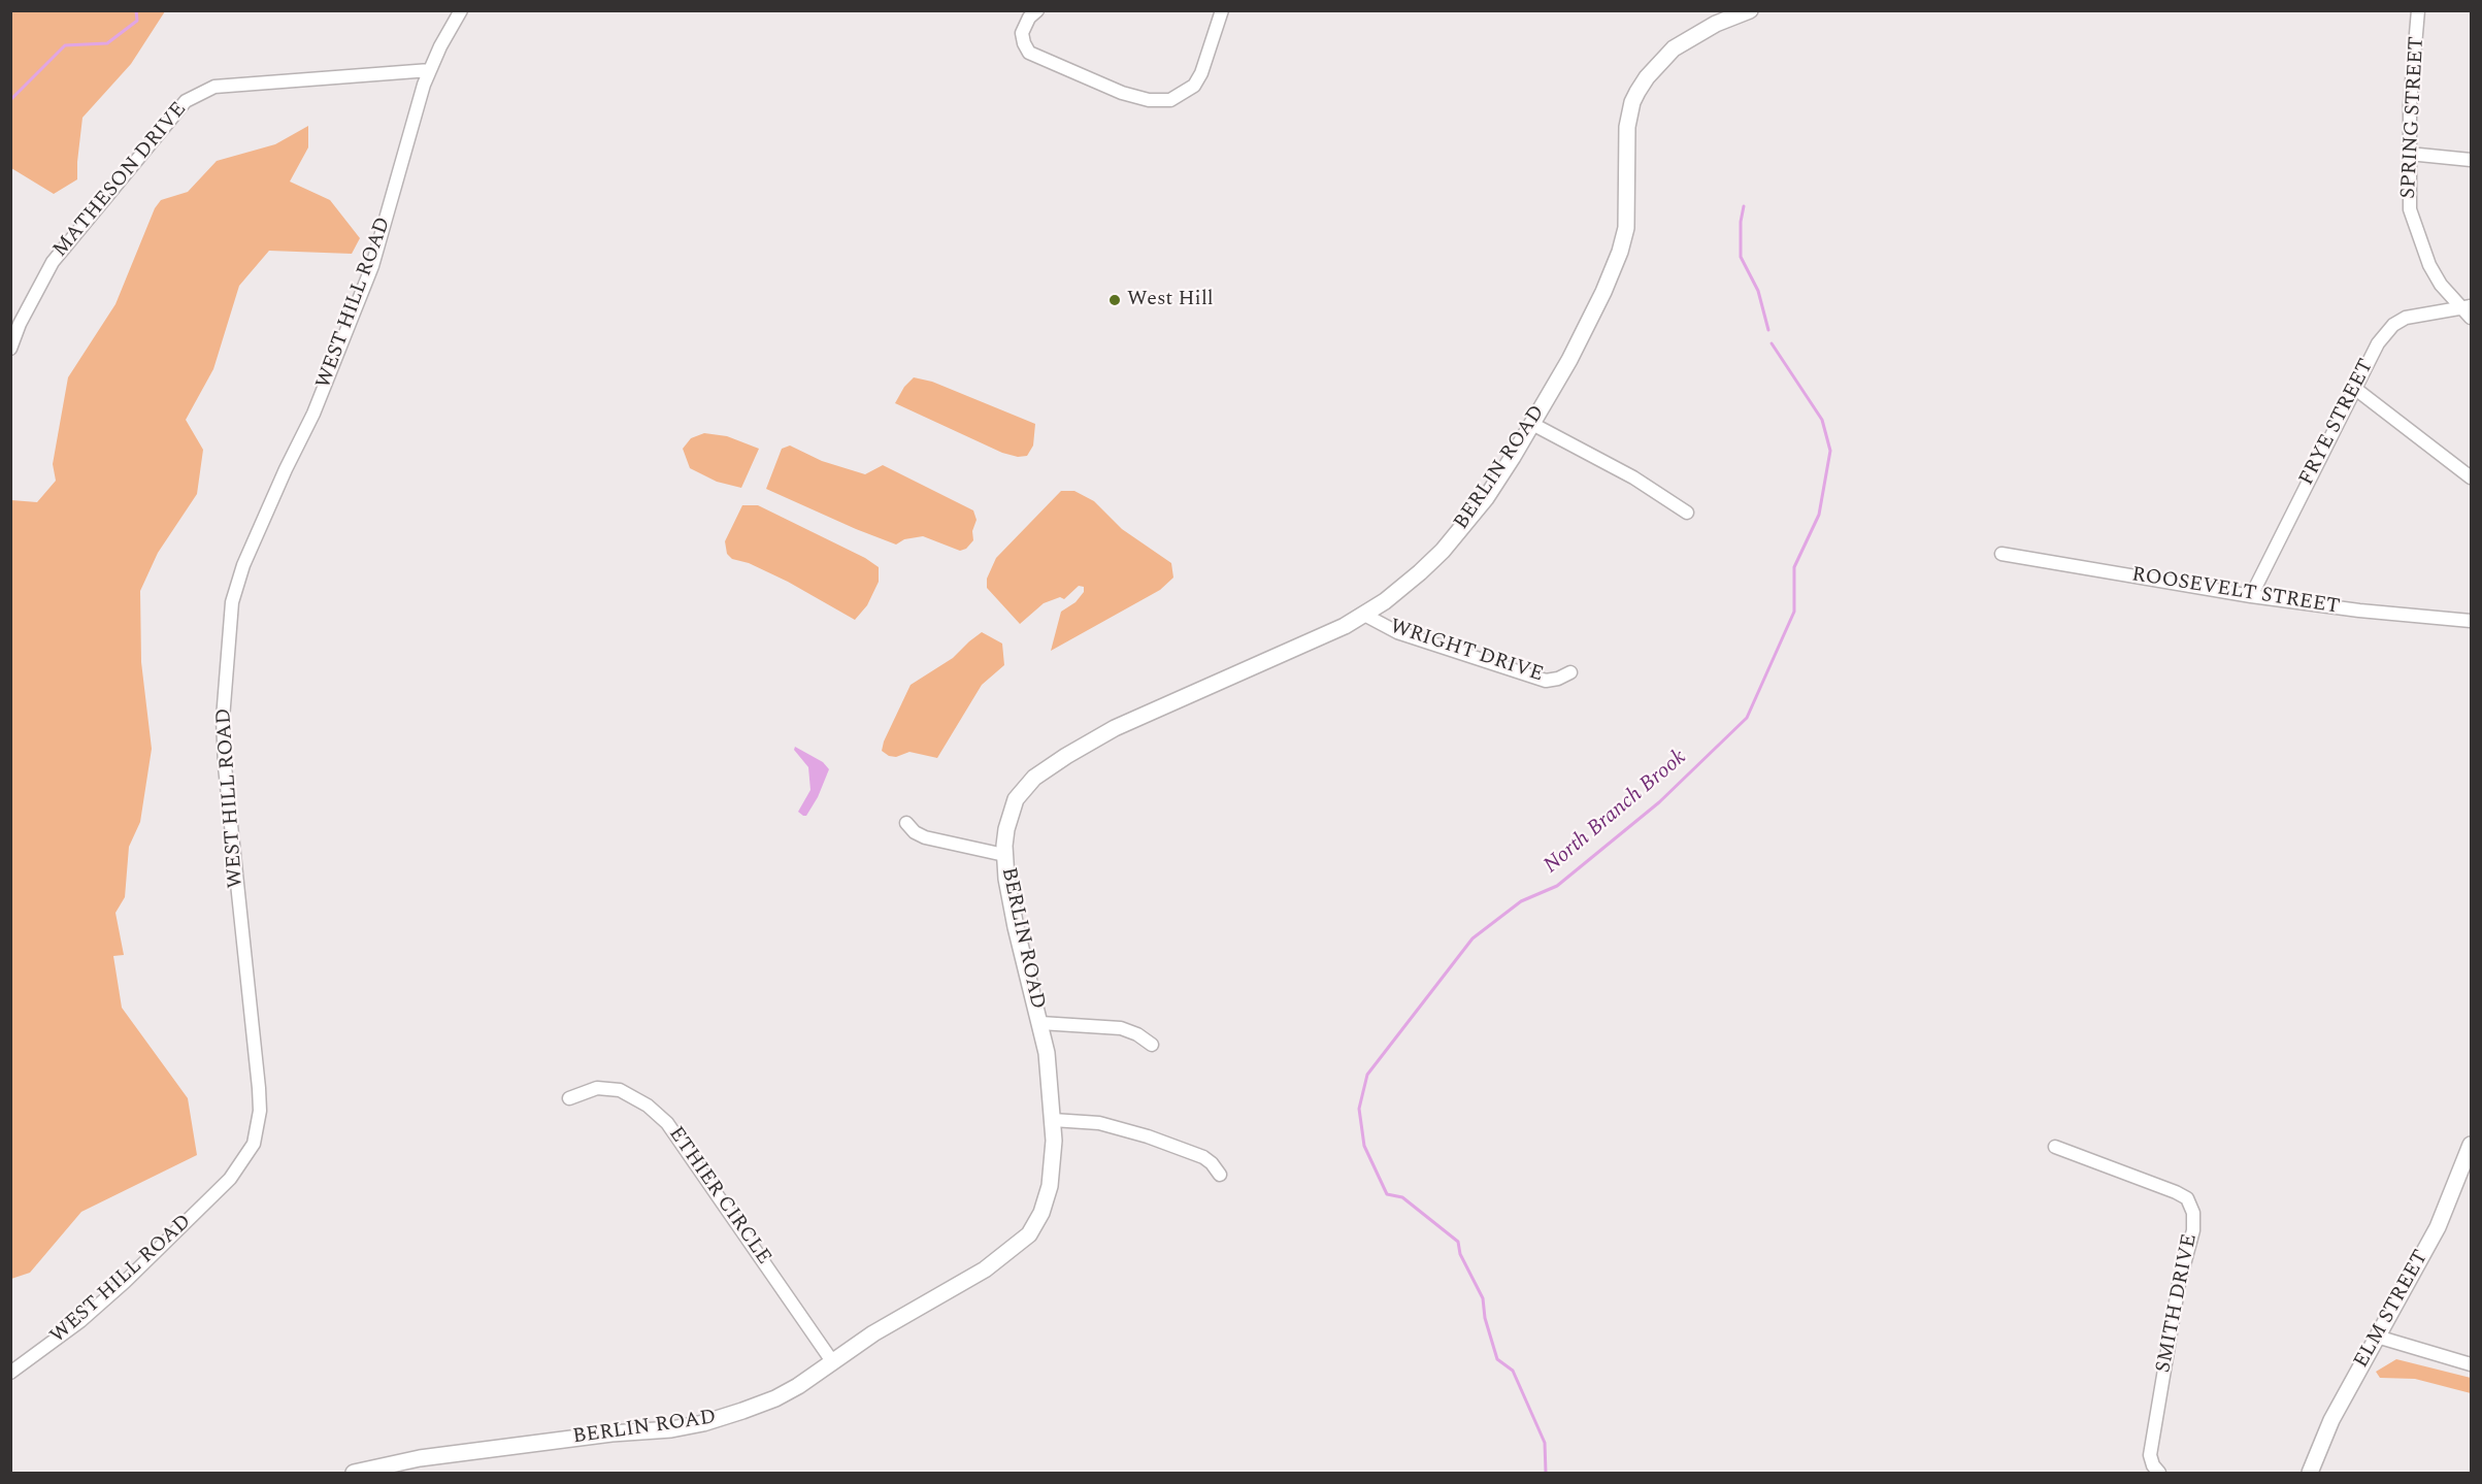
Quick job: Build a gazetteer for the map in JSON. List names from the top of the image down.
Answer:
{
  "streets": {
    "street": [
      "SPRING STREET",
      "MATHESON DRIVE",
      "WEST HILL ROAD",
      "FRYE STREET",
      "BERLIN ROAD",
      "ROOSEVELT STREET",
      "WRIGHT DRIVE",
      "ETHIER CIRCLE",
      "SMITH DRIVE",
      "ELM STREET"
    ]
  },
  "crossings": [
    ["SPRING STREET", "FRYE STREET"],
    ["MATHESON DRIVE", "WEST HILL ROAD"],
    ["FRYE STREET", "ROOSEVELT STREET"],
    ["BERLIN ROAD", "WRIGHT DRIVE"],
    ["BERLIN ROAD", "ETHIER CIRCLE"]
  ],
  "water": ["North Branch Brook"],
  "places": ["West Hill"]
}
